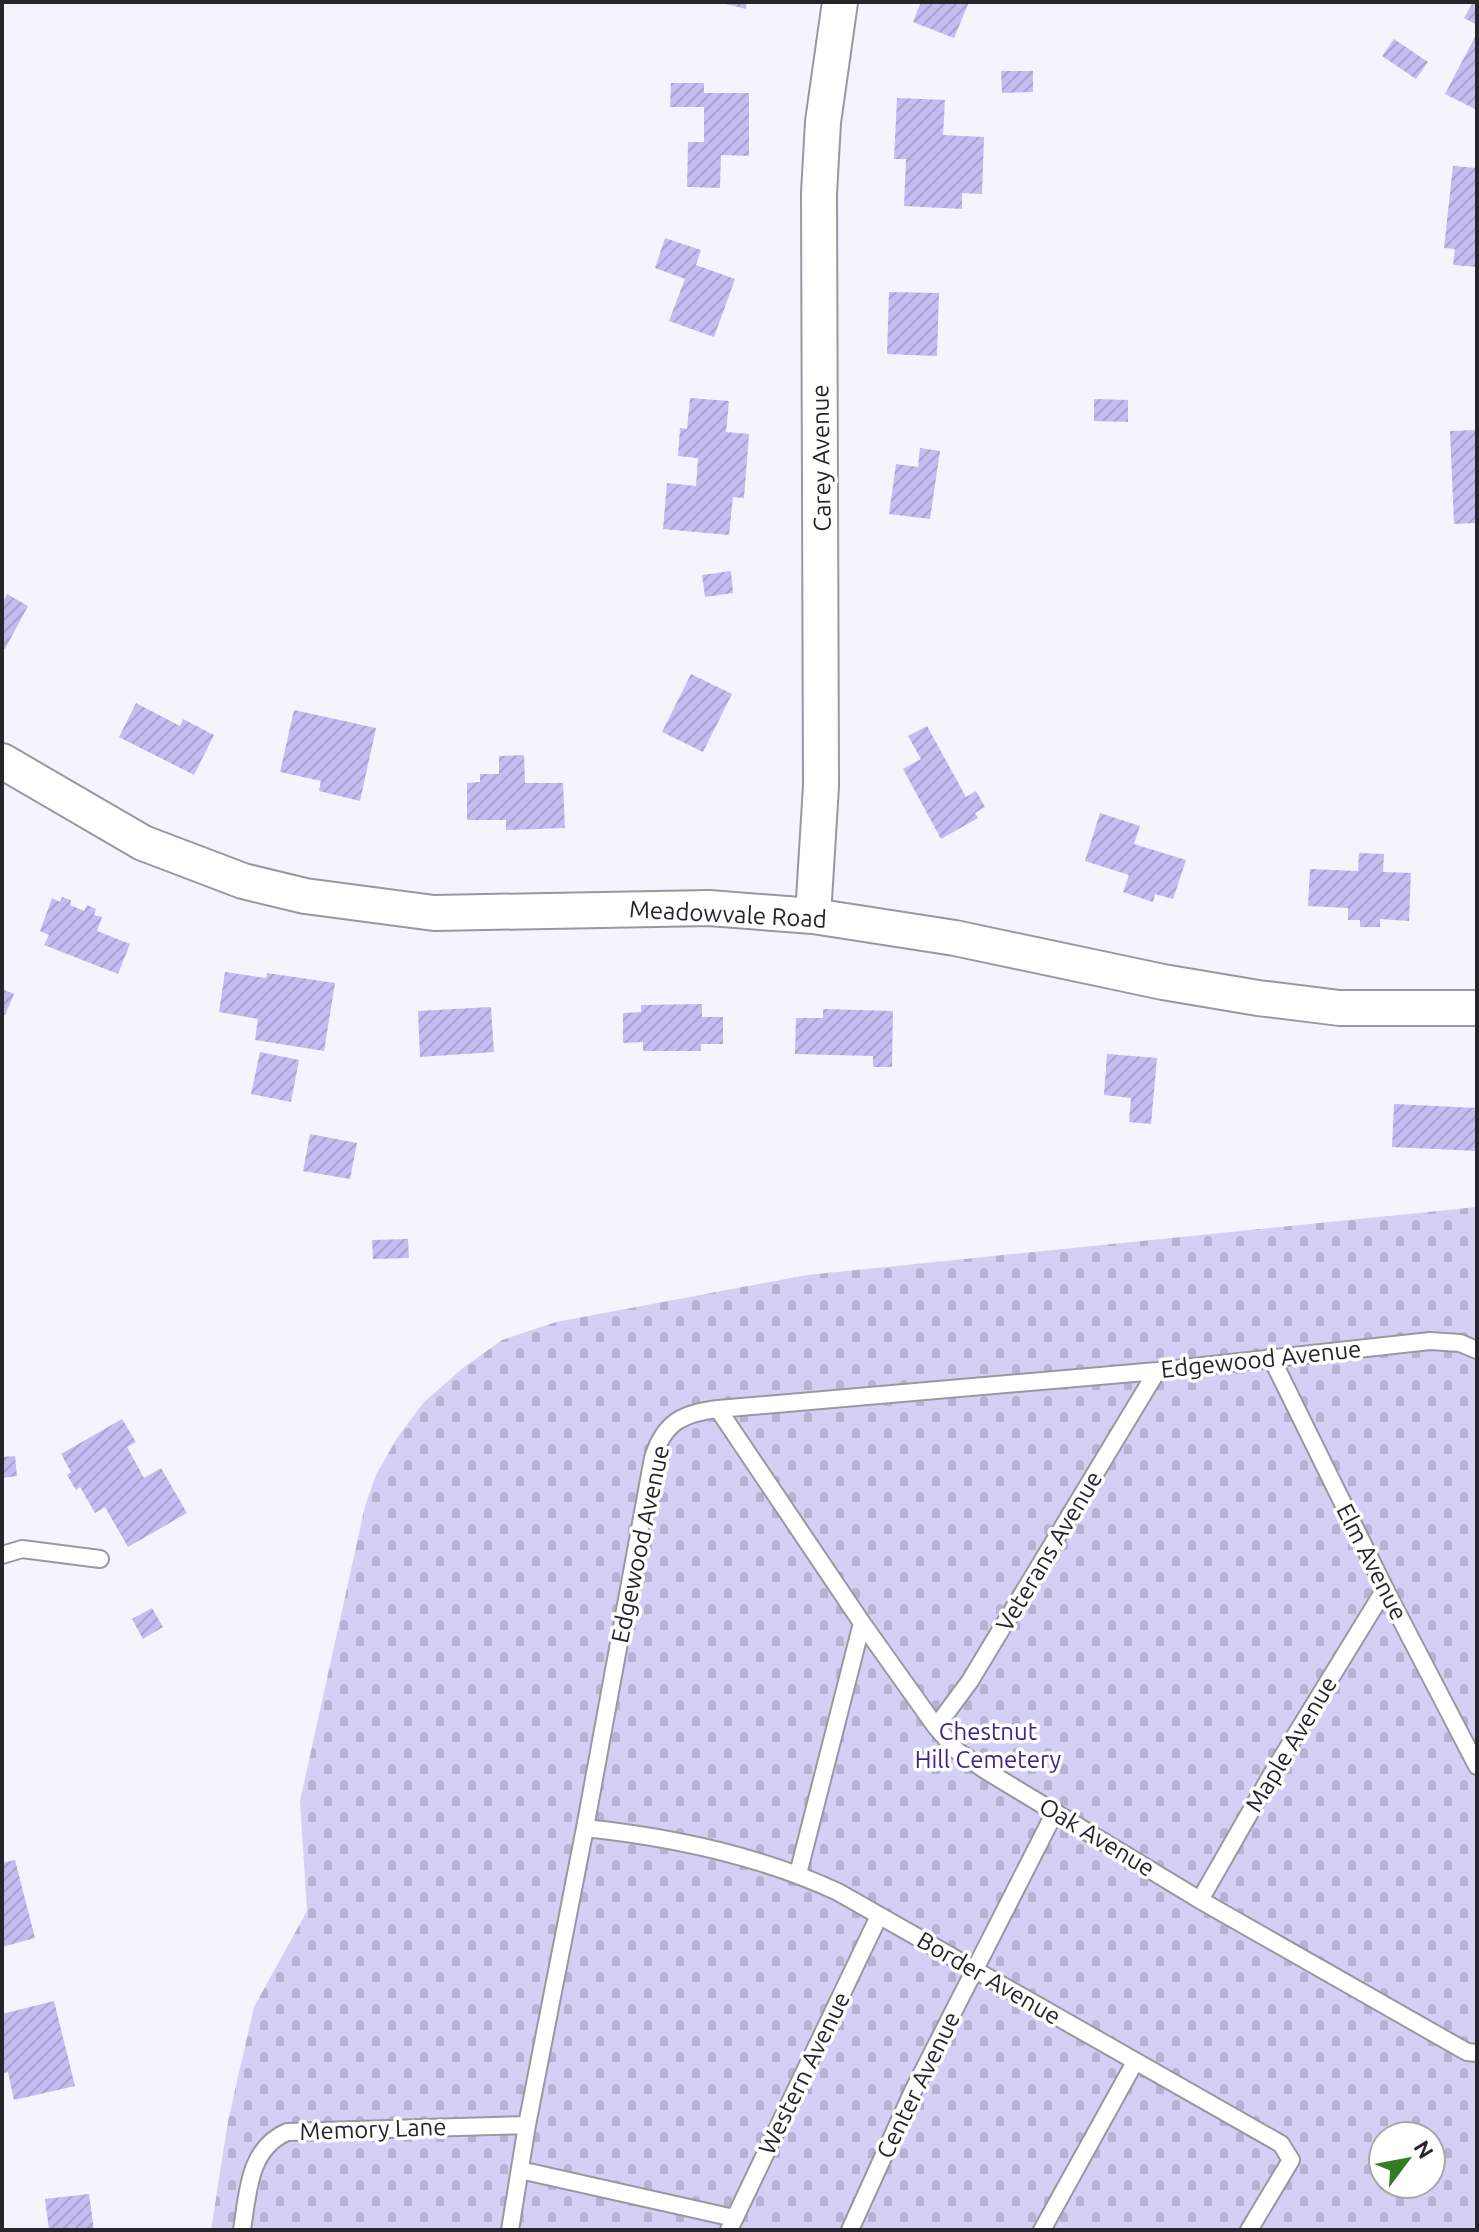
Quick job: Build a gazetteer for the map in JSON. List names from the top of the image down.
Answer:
{
  "streets": {
    "street": ["Carey Avenue", "Meadowvale Road"],
    "lane": [
      "Edgewood Avenue",
      "Veterans Avenue",
      "Elm Avenue",
      "Maple Avenue",
      "Oak Avenue",
      "Border Avenue",
      "Western Avenue",
      "Center Avenue",
      "Memory Lane"
    ]
  },
  "crossings": [
    ["Carey Avenue", "Meadowvale Road"],
    ["Edgewood Avenue", "Veterans Avenue"],
    ["Edgewood Avenue", "Elm Avenue"],
    ["Edgewood Avenue", "Oak Avenue"],
    ["Edgewood Avenue", "Border Avenue"],
    ["Edgewood Avenue", "Memory Lane"],
    ["Veterans Avenue", "Oak Avenue"],
    ["Elm Avenue", "Maple Avenue"],
    ["Maple Avenue", "Oak Avenue"],
    ["Oak Avenue", "Center Avenue"],
    ["Border Avenue", "Western Avenue"],
    ["Border Avenue", "Center Avenue"]
  ],
  "parks": ["Chestnut Hill Cemetery"],
  "north": "top right"
}
